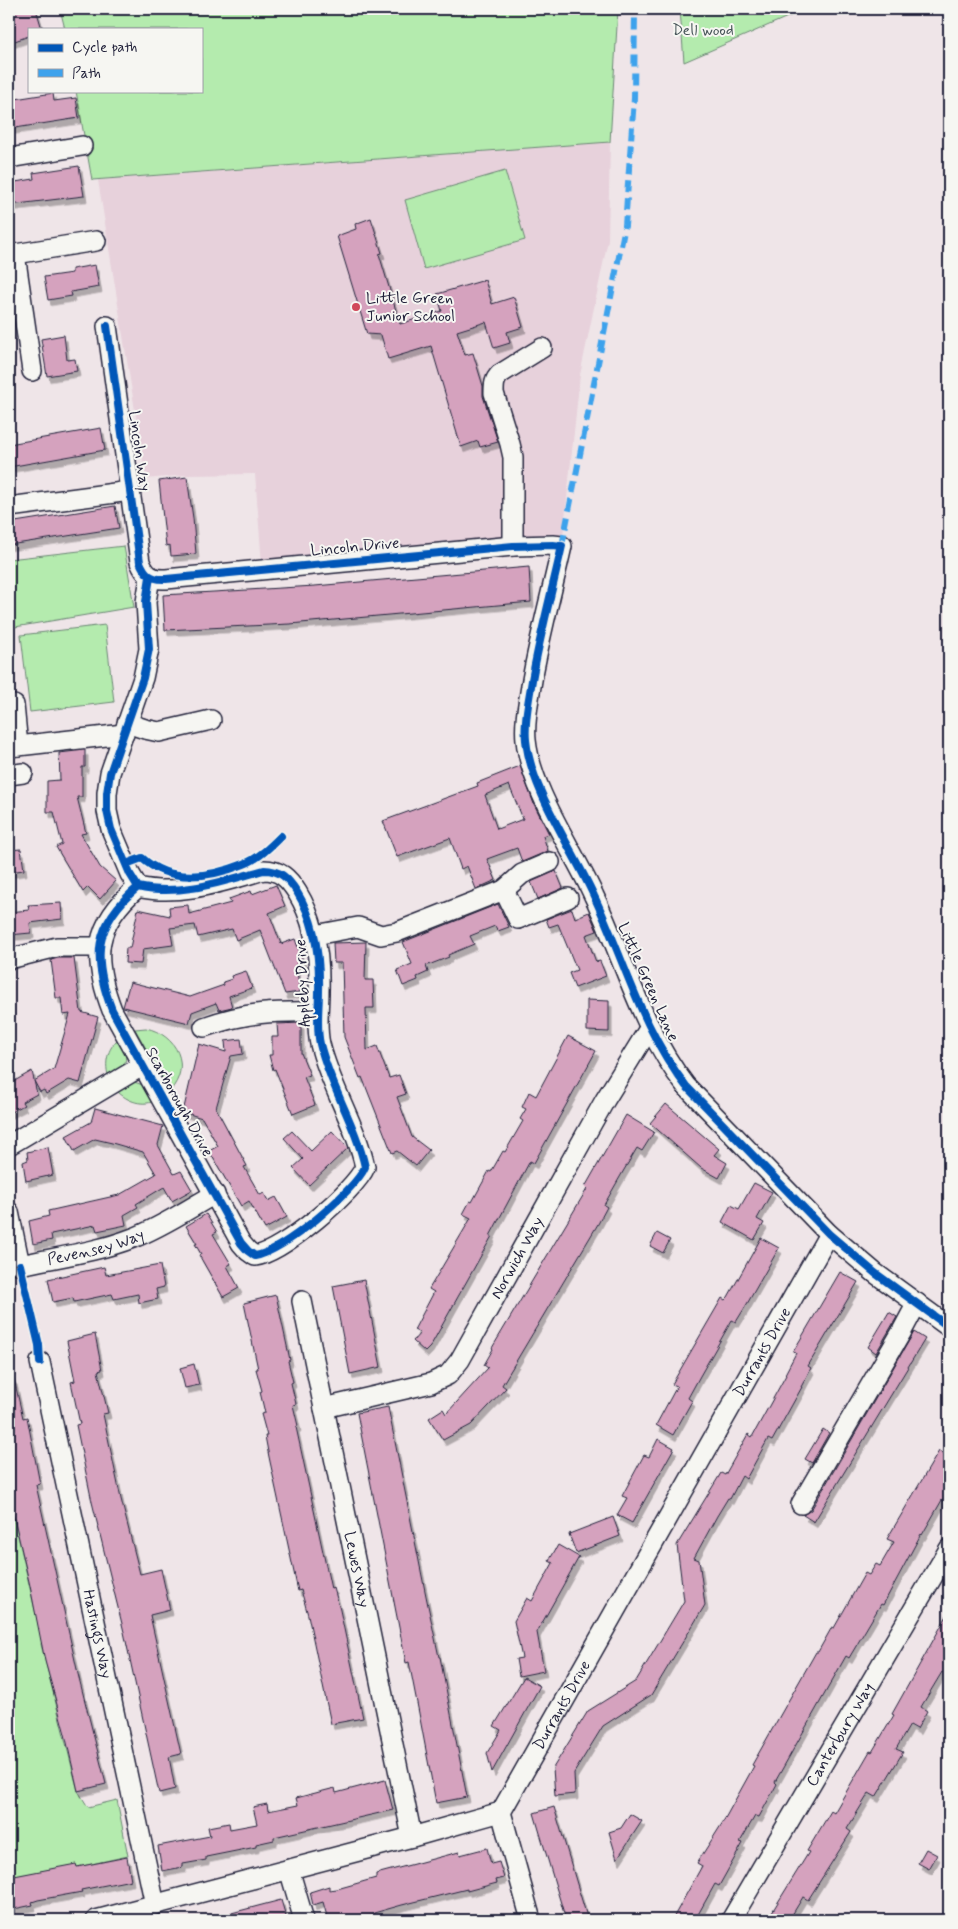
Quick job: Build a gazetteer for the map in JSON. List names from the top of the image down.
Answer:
{
  "streets": {
    "street": [
      "Lincoln Way",
      "Lincoln Drive",
      "Little Green Lane",
      "Appleby Drive",
      "Scarborough Drive",
      "Pevensey Way",
      "Norwich Way",
      "Durrants Drive",
      "Lewes Way",
      "Hastings Way",
      "Canterbury Way"
    ]
  },
  "crossings": [
    ["Lincoln Way", "Lincoln Drive"],
    ["Lincoln Drive", "Little Green Lane"],
    ["Little Green Lane", "Norwich Way"],
    ["Little Green Lane", "Durrants Drive"],
    ["Appleby Drive", "Scarborough Drive"],
    ["Scarborough Drive", "Pevensey Way"],
    ["Norwich Way", "Lewes Way"]
  ],
  "parks": ["Dell wood"],
  "places": ["Little Green Junior School"],
  "legend": ["Cycle path", "Path"]
}
